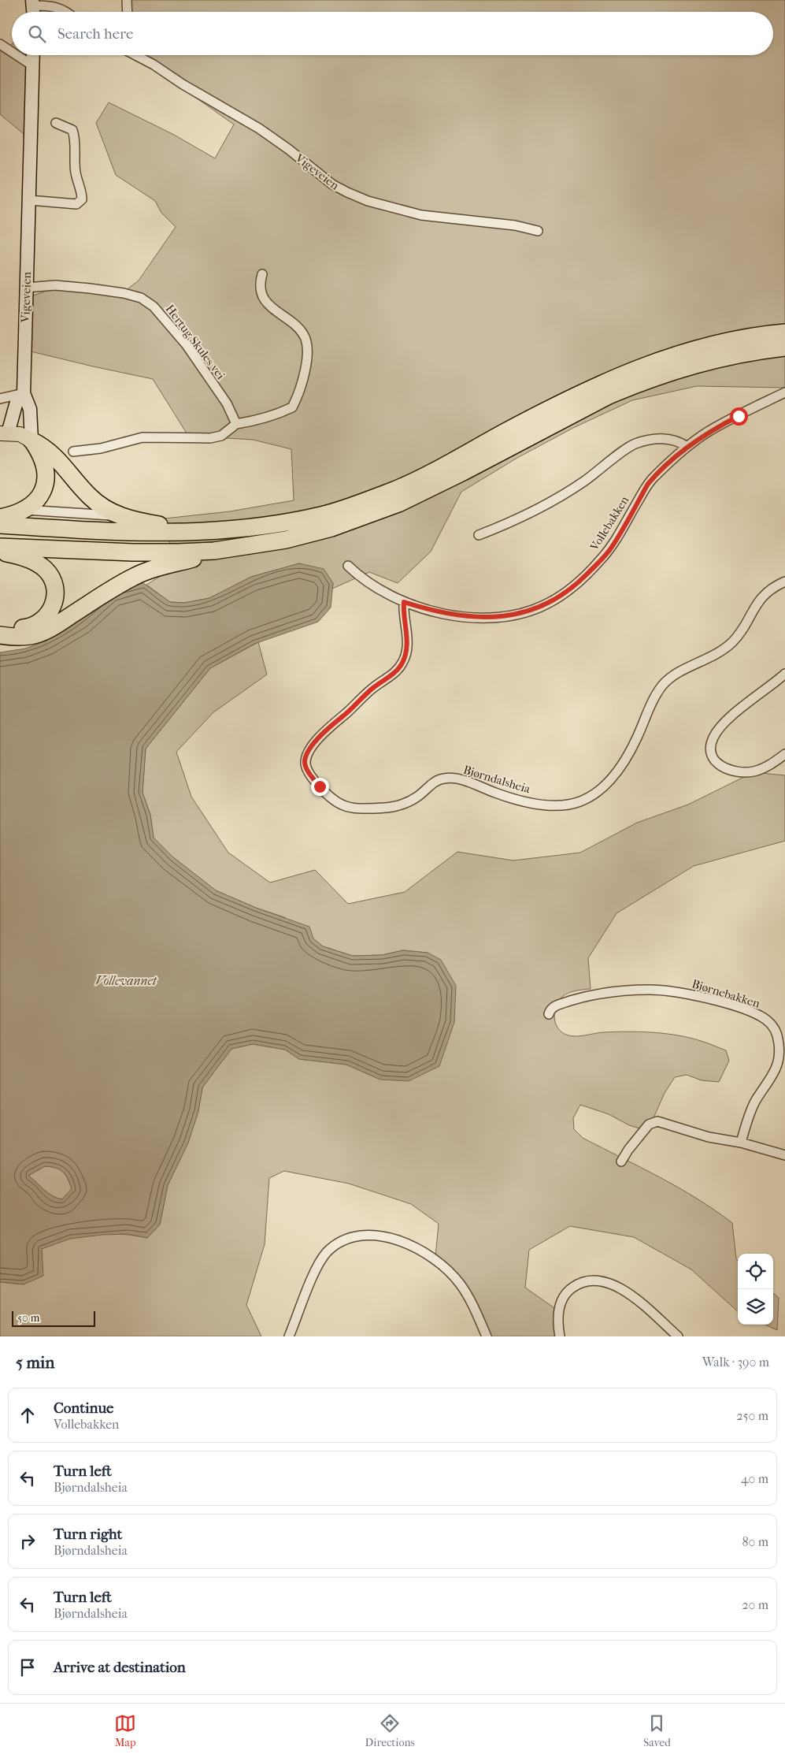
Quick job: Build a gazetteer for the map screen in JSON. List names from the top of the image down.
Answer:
{
  "streets": {
    "street": [
      "Vigeveien",
      "Hertug Skules vei",
      "Vollebakken",
      "Bjørndalsheia",
      "Bjørnebakken"
    ]
  },
  "crossings": [
    ["Vigeveien", "Hertug Skules vei"],
    ["Vollebakken", "Bjørndalsheia"]
  ],
  "water": ["Vollevannet"],
  "scale_bar": "50 m",
  "page": {
    "search": "Search here",
    "scale": "50 m",
    "heading": ["5 min", "Walk · 390 m"],
    "list": [
      ["Continue", "Vollebakken", "250 m"],
      ["Turn left", "Bjørndalsheia", "40 m"],
      ["Turn right", "Bjørndalsheia", "80 m"],
      ["Turn left", "Bjørndalsheia", "20 m"],
      "Arrive at destination"
    ],
    "nav": ["Map", "Directions", "Saved"]
  }
}
